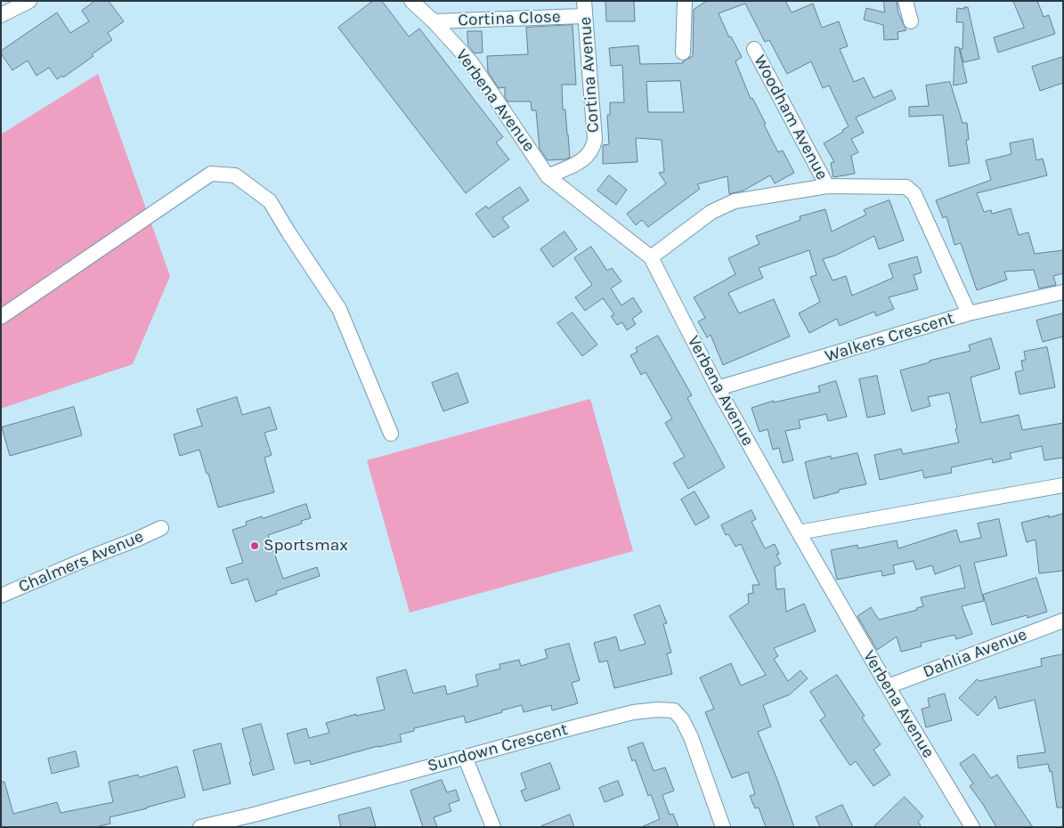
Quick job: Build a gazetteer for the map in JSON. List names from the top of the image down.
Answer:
{
  "streets": {
    "street": [
      "Cortina Close",
      "Cortina Avenue",
      "Verbena Avenue",
      "Woodham Avenue",
      "Walkers Crescent",
      "Chalmers Avenue",
      "Dahlia Avenue",
      "Sundown Crescent"
    ]
  },
  "crossings": [
    ["Cortina Close", "Cortina Avenue"],
    ["Cortina Close", "Verbena Avenue"],
    ["Cortina Avenue", "Verbena Avenue"],
    ["Verbena Avenue", "Walkers Crescent"],
    ["Verbena Avenue", "Dahlia Avenue"]
  ],
  "places": ["Sportsmax"]
}
